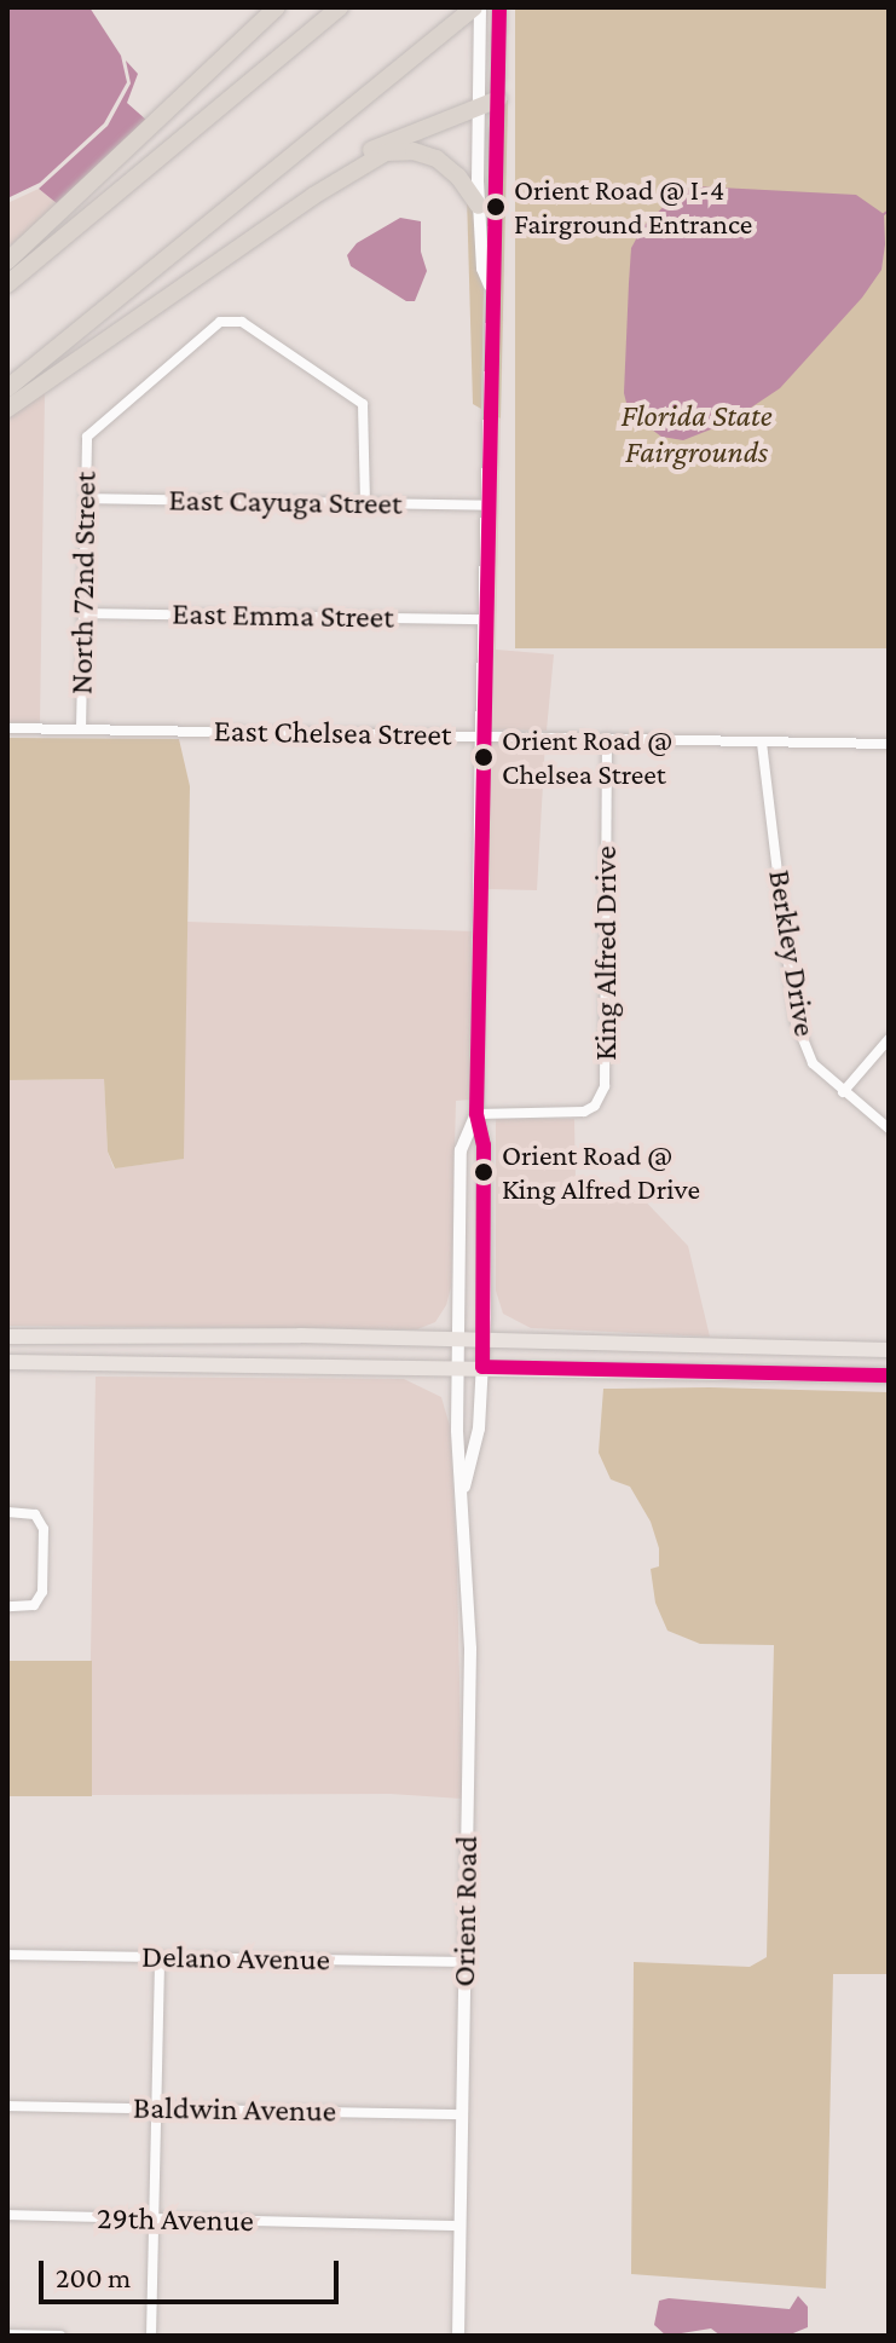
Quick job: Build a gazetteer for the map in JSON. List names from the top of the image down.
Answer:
{
  "streets": {
    "street": [
      "East Cayuga Street",
      "North 72nd Street",
      "East Emma Street",
      "East Chelsea Street",
      "King Alfred Drive",
      "Berkley Drive",
      "Orient Road",
      "Delano Avenue",
      "Baldwin Avenue",
      "29th Avenue"
    ]
  },
  "crossings": [
    ["East Cayuga Street", "North 72nd Street"],
    ["East Cayuga Street", "Orient Road"],
    ["North 72nd Street", "East Emma Street"],
    ["North 72nd Street", "East Chelsea Street"],
    ["East Emma Street", "Orient Road"],
    ["East Chelsea Street", "King Alfred Drive"],
    ["East Chelsea Street", "Berkley Drive"],
    ["East Chelsea Street", "Orient Road"],
    ["King Alfred Drive", "Orient Road"],
    ["Orient Road", "Delano Avenue"],
    ["Orient Road", "Baldwin Avenue"],
    ["Orient Road", "29th Avenue"]
  ],
  "parks": ["Florida State Fairgrounds"],
  "places": ["Orient Road @ I-4 Fairground Entrance", "Orient Road @ Chelsea Street", "Orient Road @ King Alfred Drive"],
  "scale_bar": "200 m"
}
